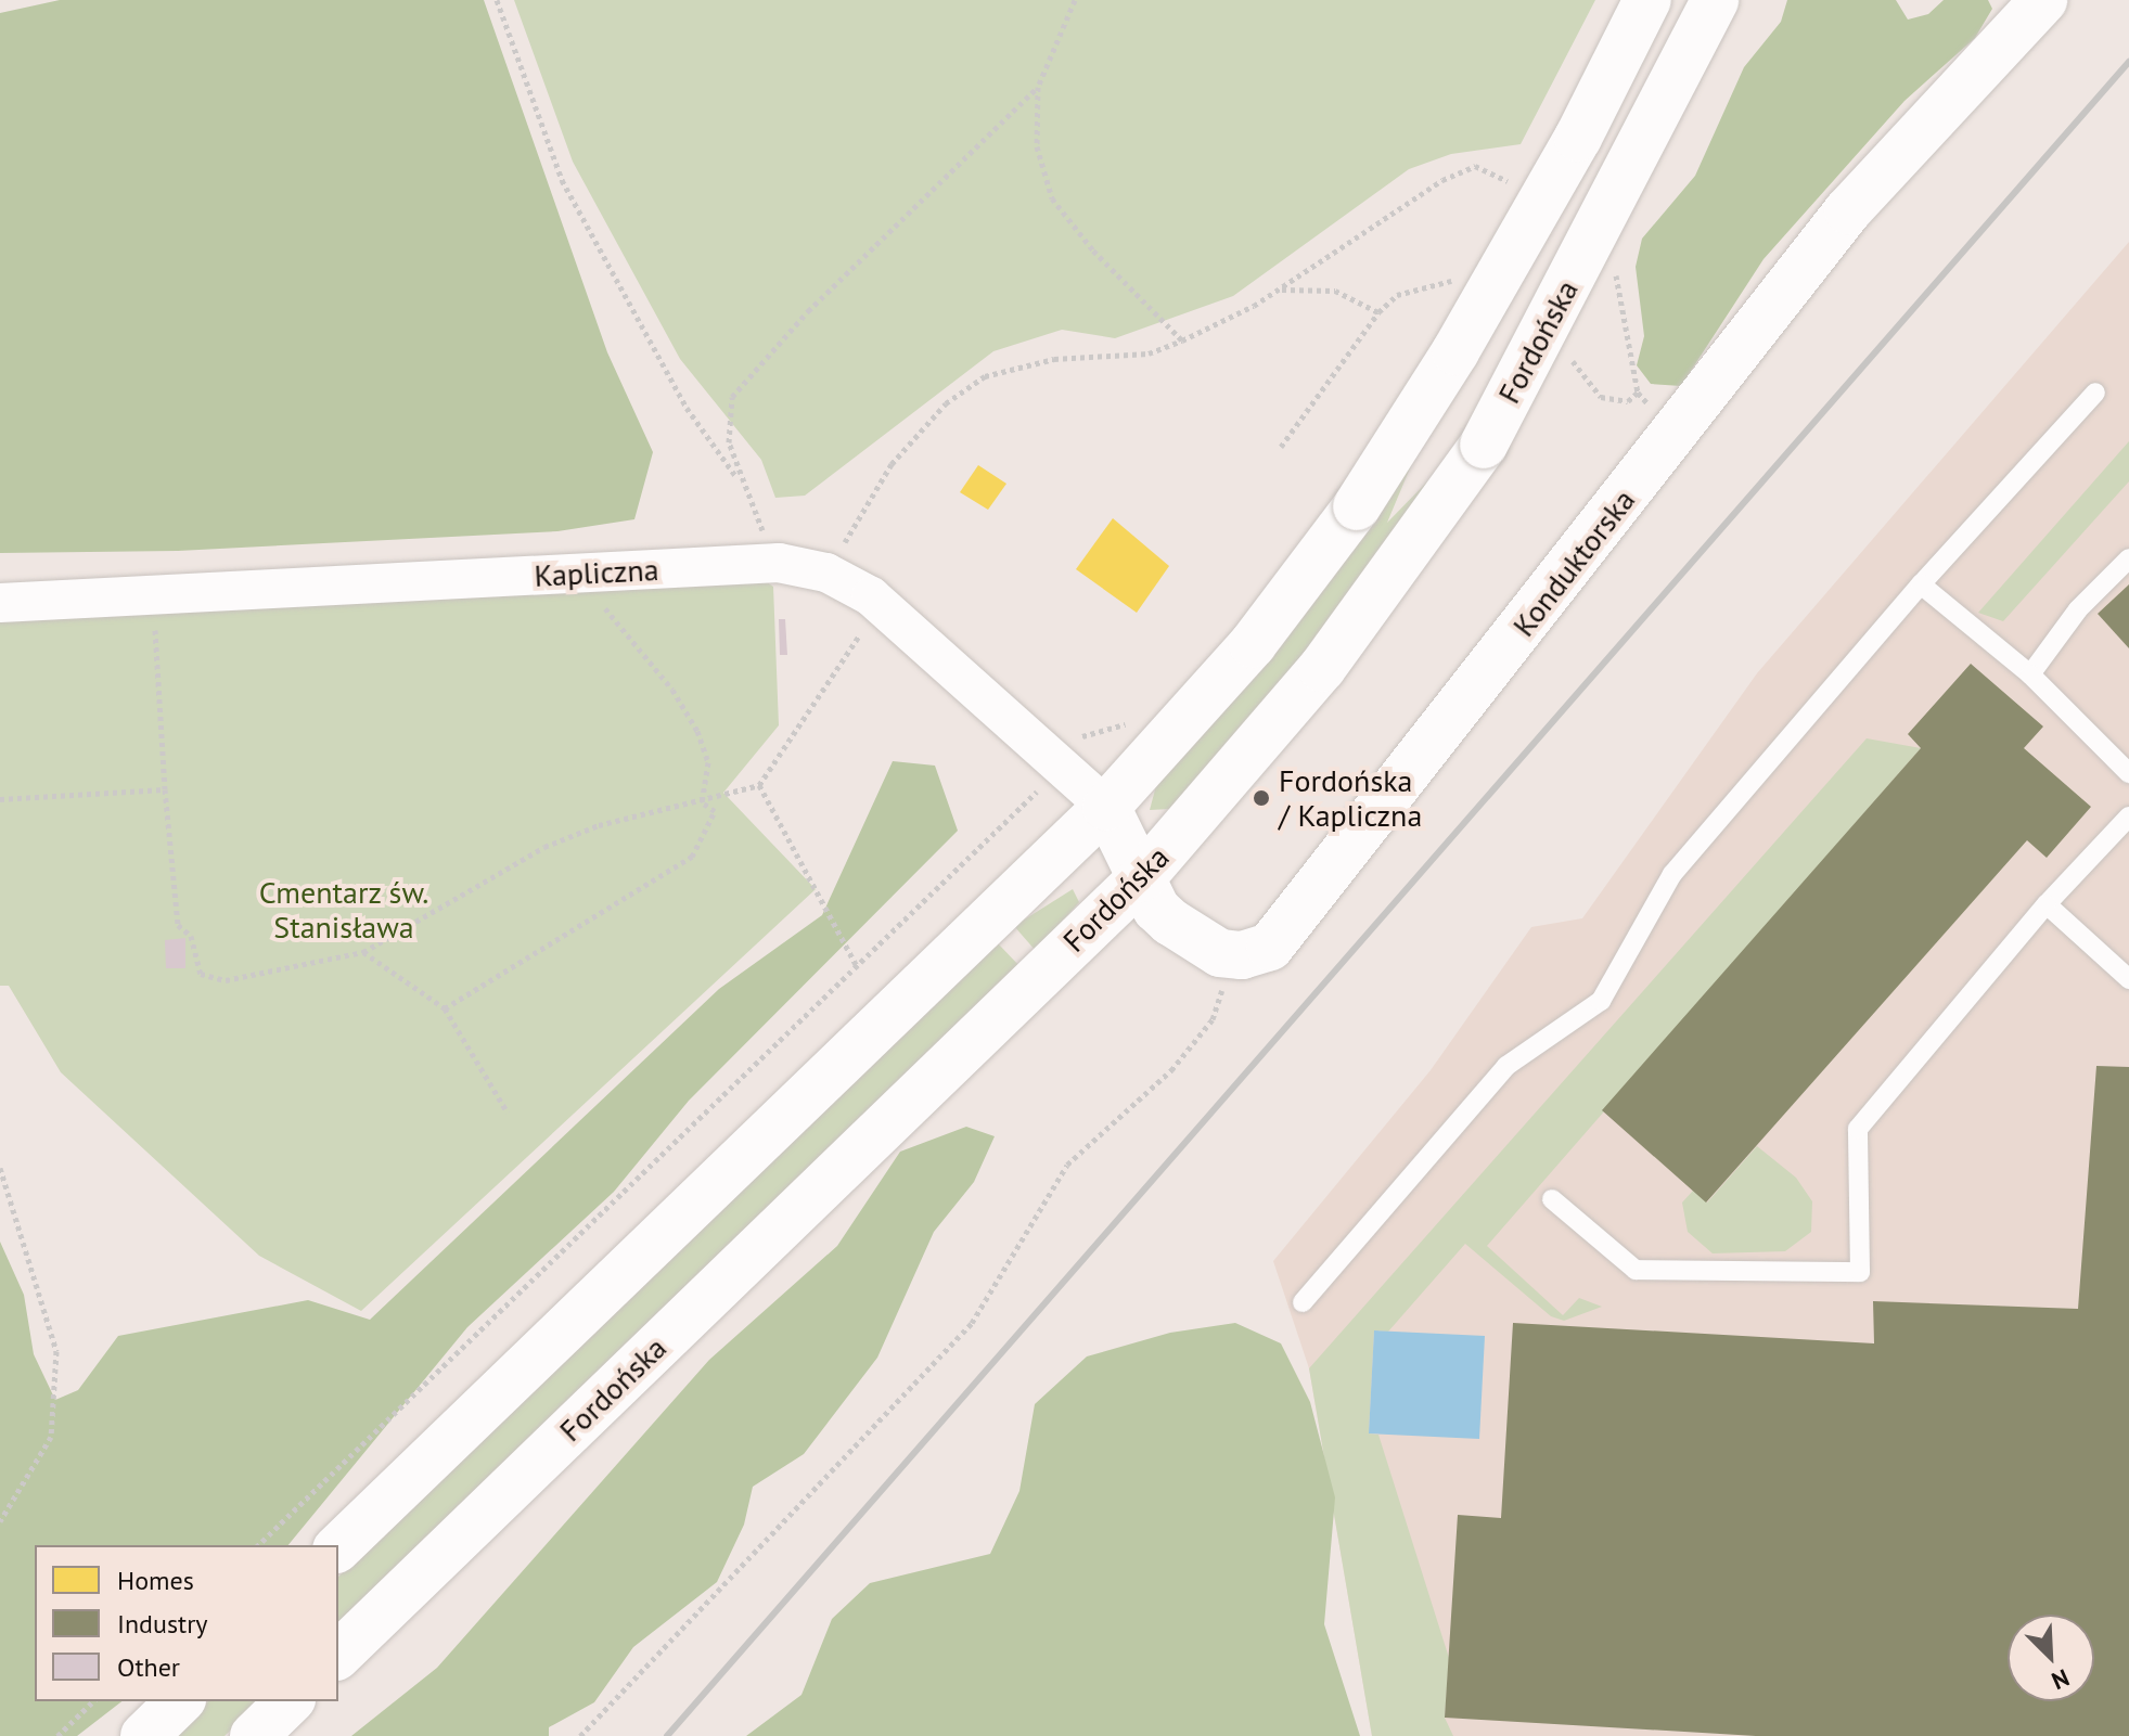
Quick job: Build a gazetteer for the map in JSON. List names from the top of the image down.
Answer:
{
  "streets": {
    "main road": ["Fordońska", "Konduktorska"],
    "street": ["Kapliczna"]
  },
  "parks": ["Cmentarz św. Stanisława"],
  "places": ["Fordońska / Kapliczna"],
  "legend": ["Homes", "Industry", "Other"],
  "north": "bottom right"
}
